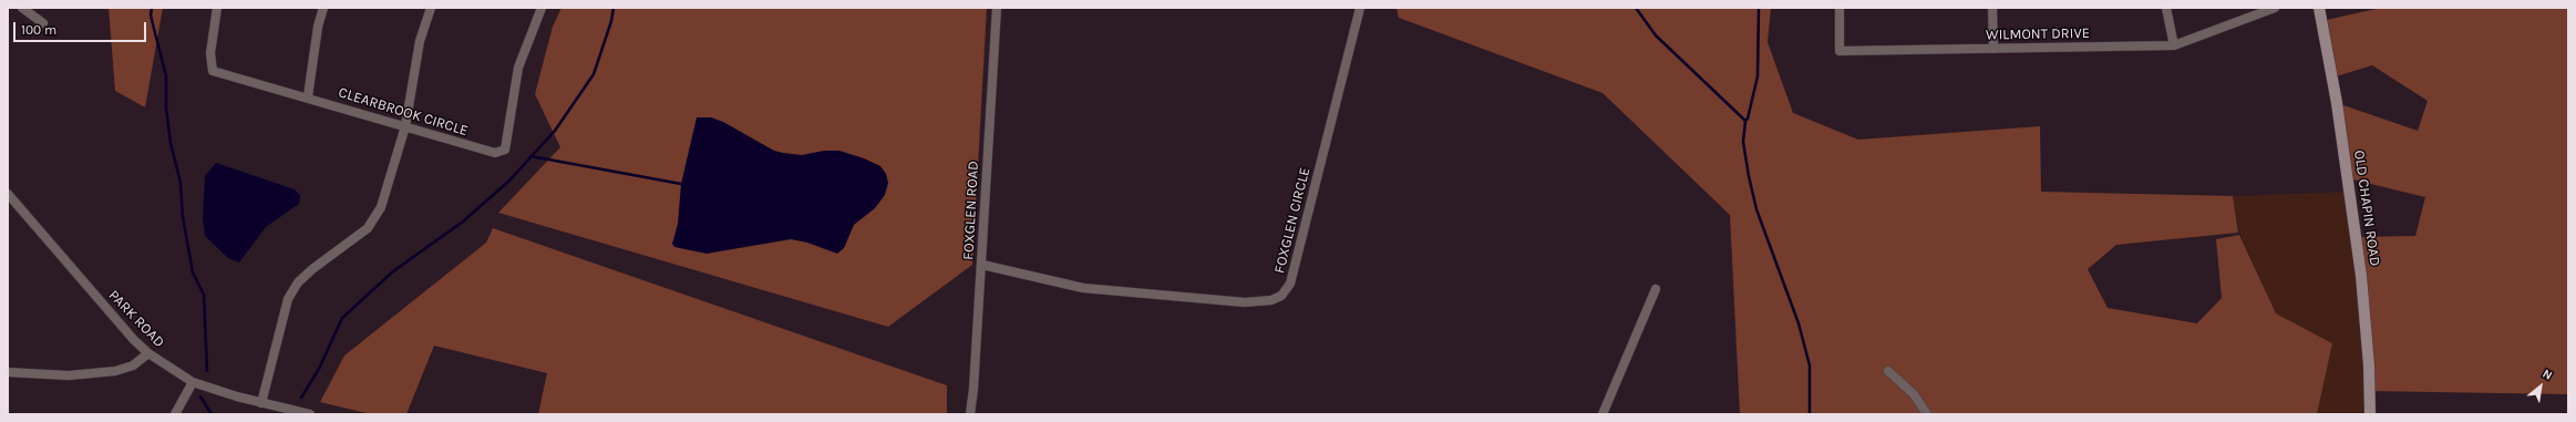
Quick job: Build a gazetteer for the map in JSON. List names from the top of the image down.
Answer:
{
  "streets": {
    "street": [
      "WILMONT DRIVE",
      "CLEARBROOK CIRCLE",
      "OLD CHAPIN ROAD",
      "FOXGLEN ROAD",
      "FOXGLEN CIRCLE",
      "PARK ROAD"
    ]
  },
  "crossings": [
    ["FOXGLEN ROAD", "FOXGLEN CIRCLE"]
  ],
  "scale_bar": "100 m",
  "north": "top right"
}
